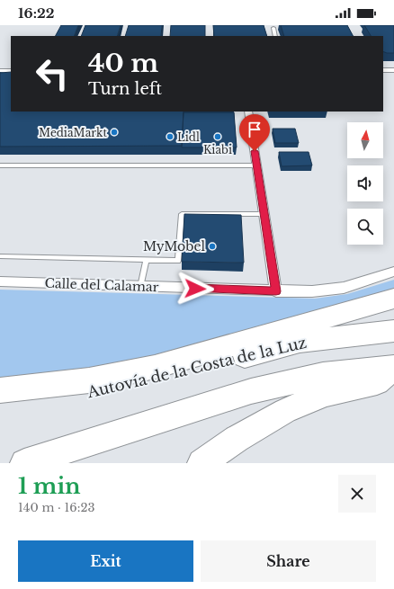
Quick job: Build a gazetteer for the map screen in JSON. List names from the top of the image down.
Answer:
{
  "streets": {
    "highway": ["Autovía de la Costa de la Luz"],
    "street": ["Calle del Calamar"]
  },
  "places": [
    "MediaMarkt",
    "Lidl",
    "Kiabi",
    "MyMobel"
  ],
  "north": "top",
  "page": {
    "status": "16:22",
    "turn": ["40 m", "Turn left"],
    "heading": ["1 min", "140 m · 16:23"],
    "buttons": ["Exit", "Share"]
  }
}
